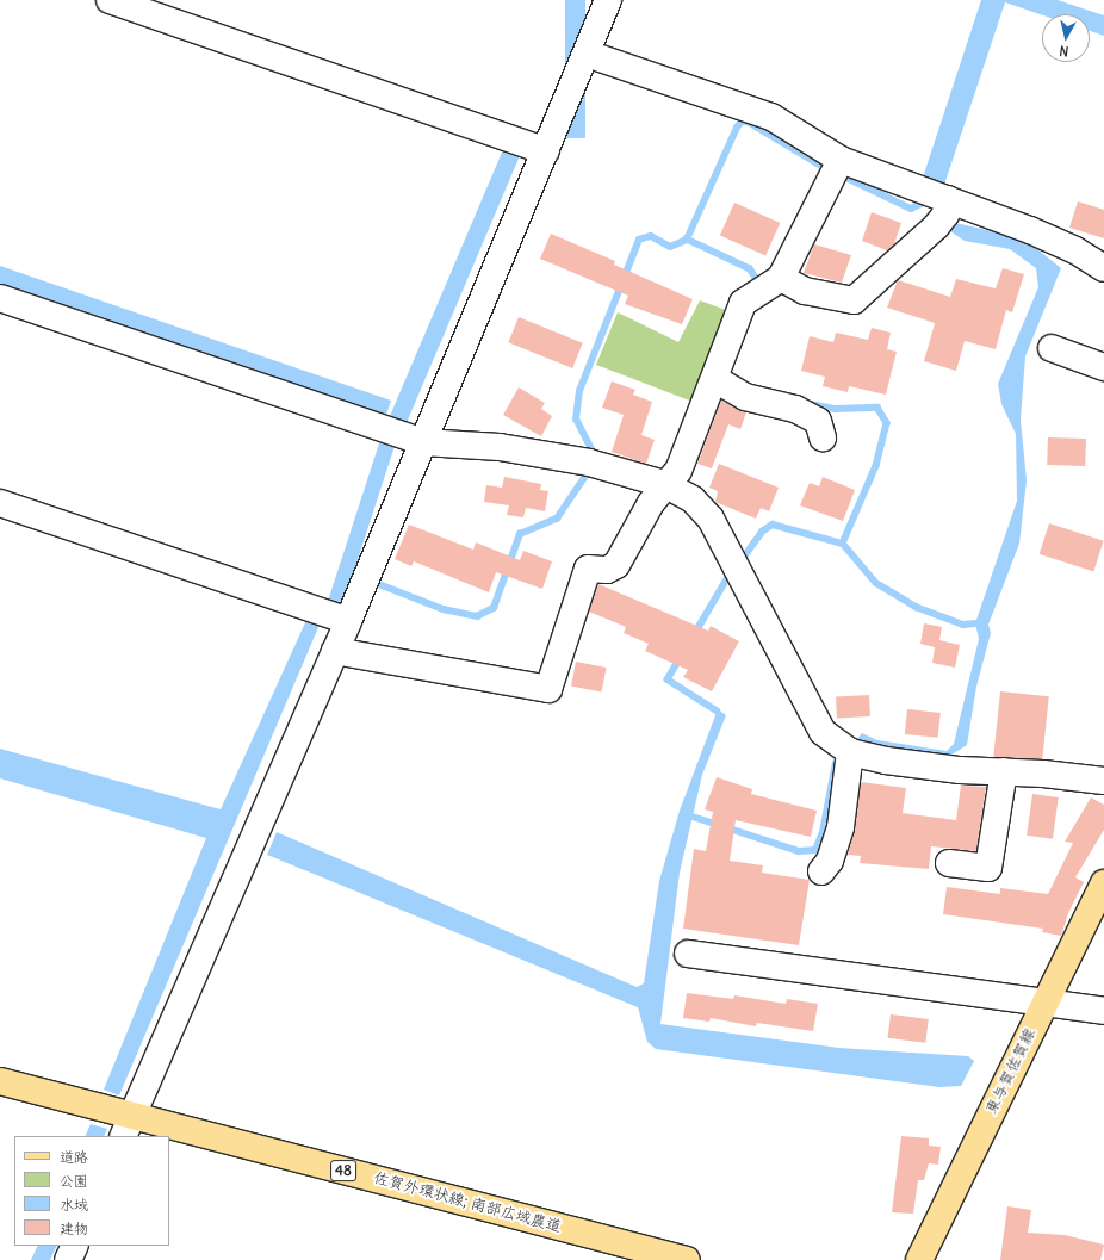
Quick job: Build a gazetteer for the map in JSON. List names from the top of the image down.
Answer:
{
  "streets": {
    "main road": ["東与賀佐賀線", "48", "佐賀外環状線; 南部広域農道"]
  },
  "legend": [
    "道路",
    "公園",
    "水域",
    "建物"
  ],
  "north": "bottom"
}
